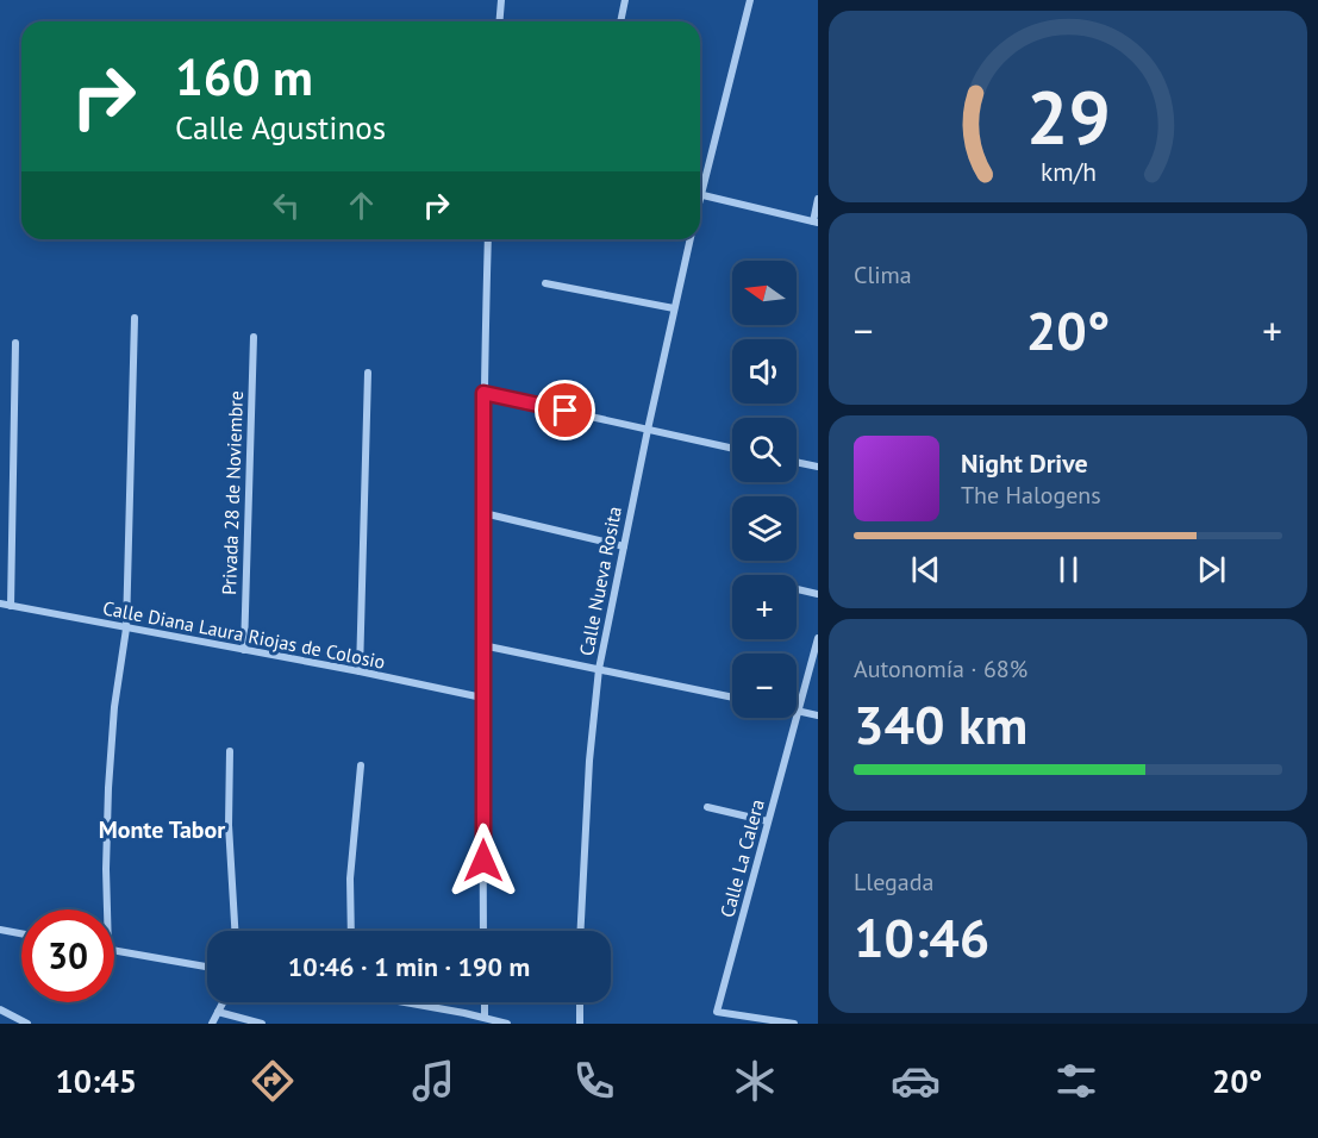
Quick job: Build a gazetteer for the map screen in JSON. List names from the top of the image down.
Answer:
{
  "streets": {
    "street": [
      "Privada 28 de Noviembre",
      "Calle Nueva Rosita",
      "Calle Diana Laura Riojas de Colosio",
      "Calle La Calera"
    ]
  },
  "crossings": [
    ["Privada 28 de Noviembre", "Calle Diana Laura Riojas de Colosio"]
  ],
  "districts": ["Monte Tabor"],
  "north": "left",
  "page": {
    "turn": ["160 m", "Calle Agustinos"],
    "tile": [
      "Clima",
      ["Autonomía · 68%", "340 km"],
      ["Llegada", "10:46"]
    ],
    "map_buttons": ["+", "−"],
    "heat": ["−", "20°", "+"],
    "song": ["Night Drive", "The Halogens"],
    "limit": "30",
    "trip": "10:46 · 1 min · 190 m",
    "tabs": ["10:45", "20°"],
    "gauge": ["29", "km/h"]
  }
}
